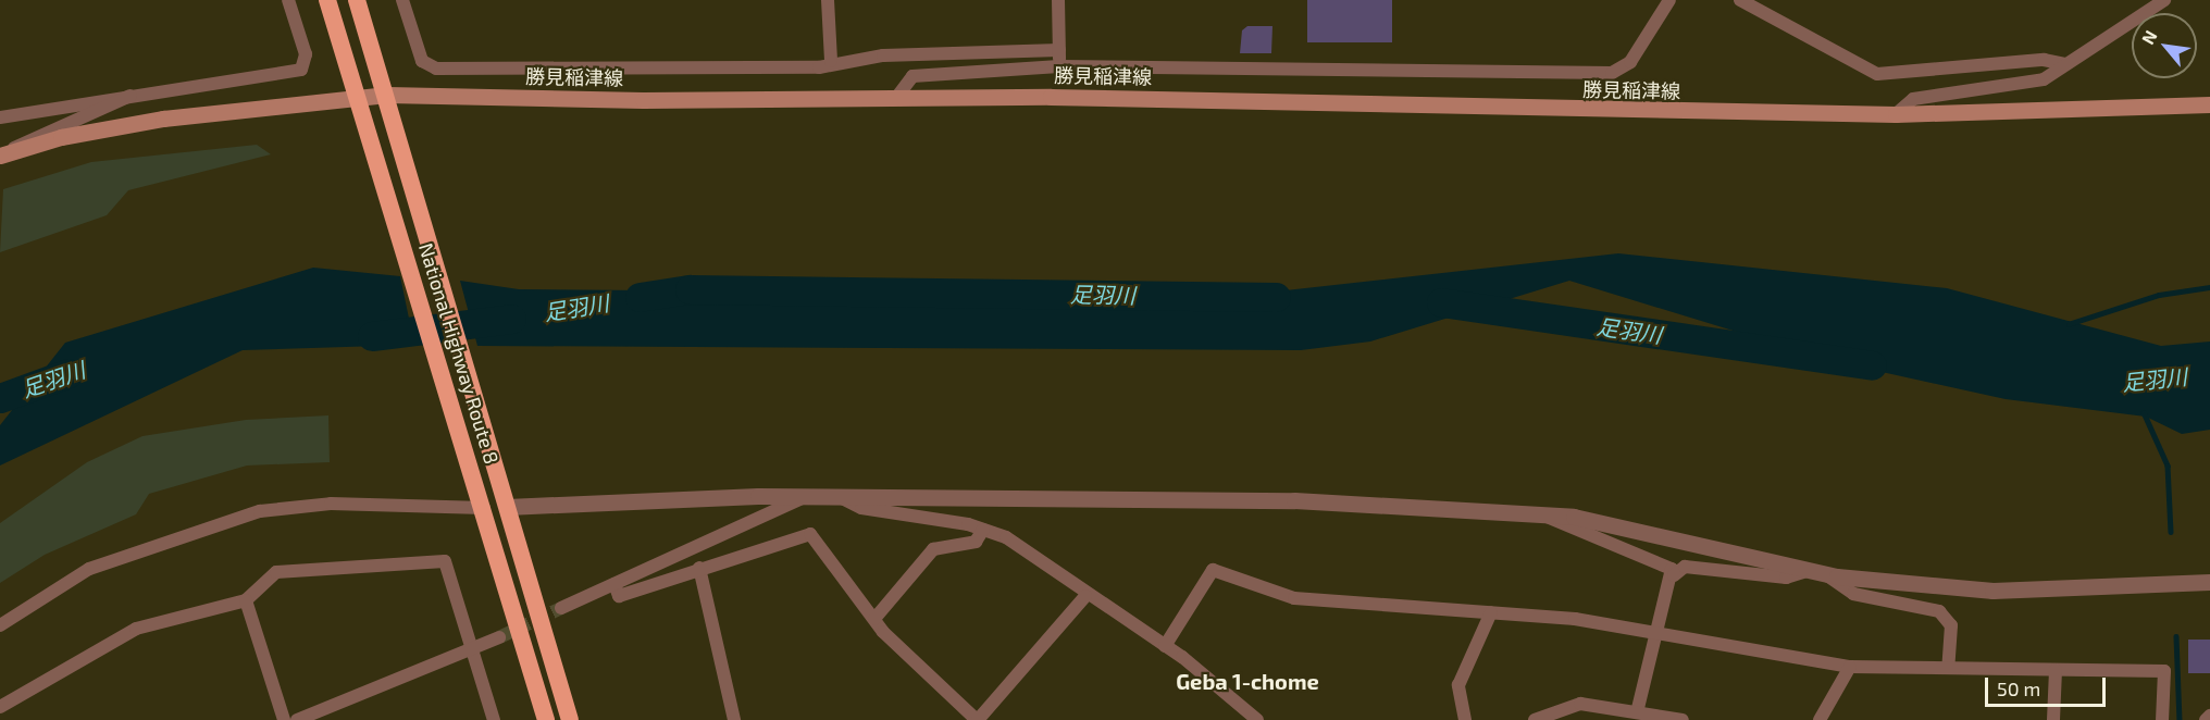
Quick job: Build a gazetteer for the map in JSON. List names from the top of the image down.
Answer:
{
  "streets": {
    "highway": ["National Highway Route 8"],
    "main road": ["勝見稲津線"]
  },
  "crossings": [
    ["勝見稲津線", "National Highway Route 8"]
  ],
  "districts": ["Geba 1-chome"],
  "water": ["足羽川"],
  "scale_bar": "50 m",
  "north": "top left"
}
